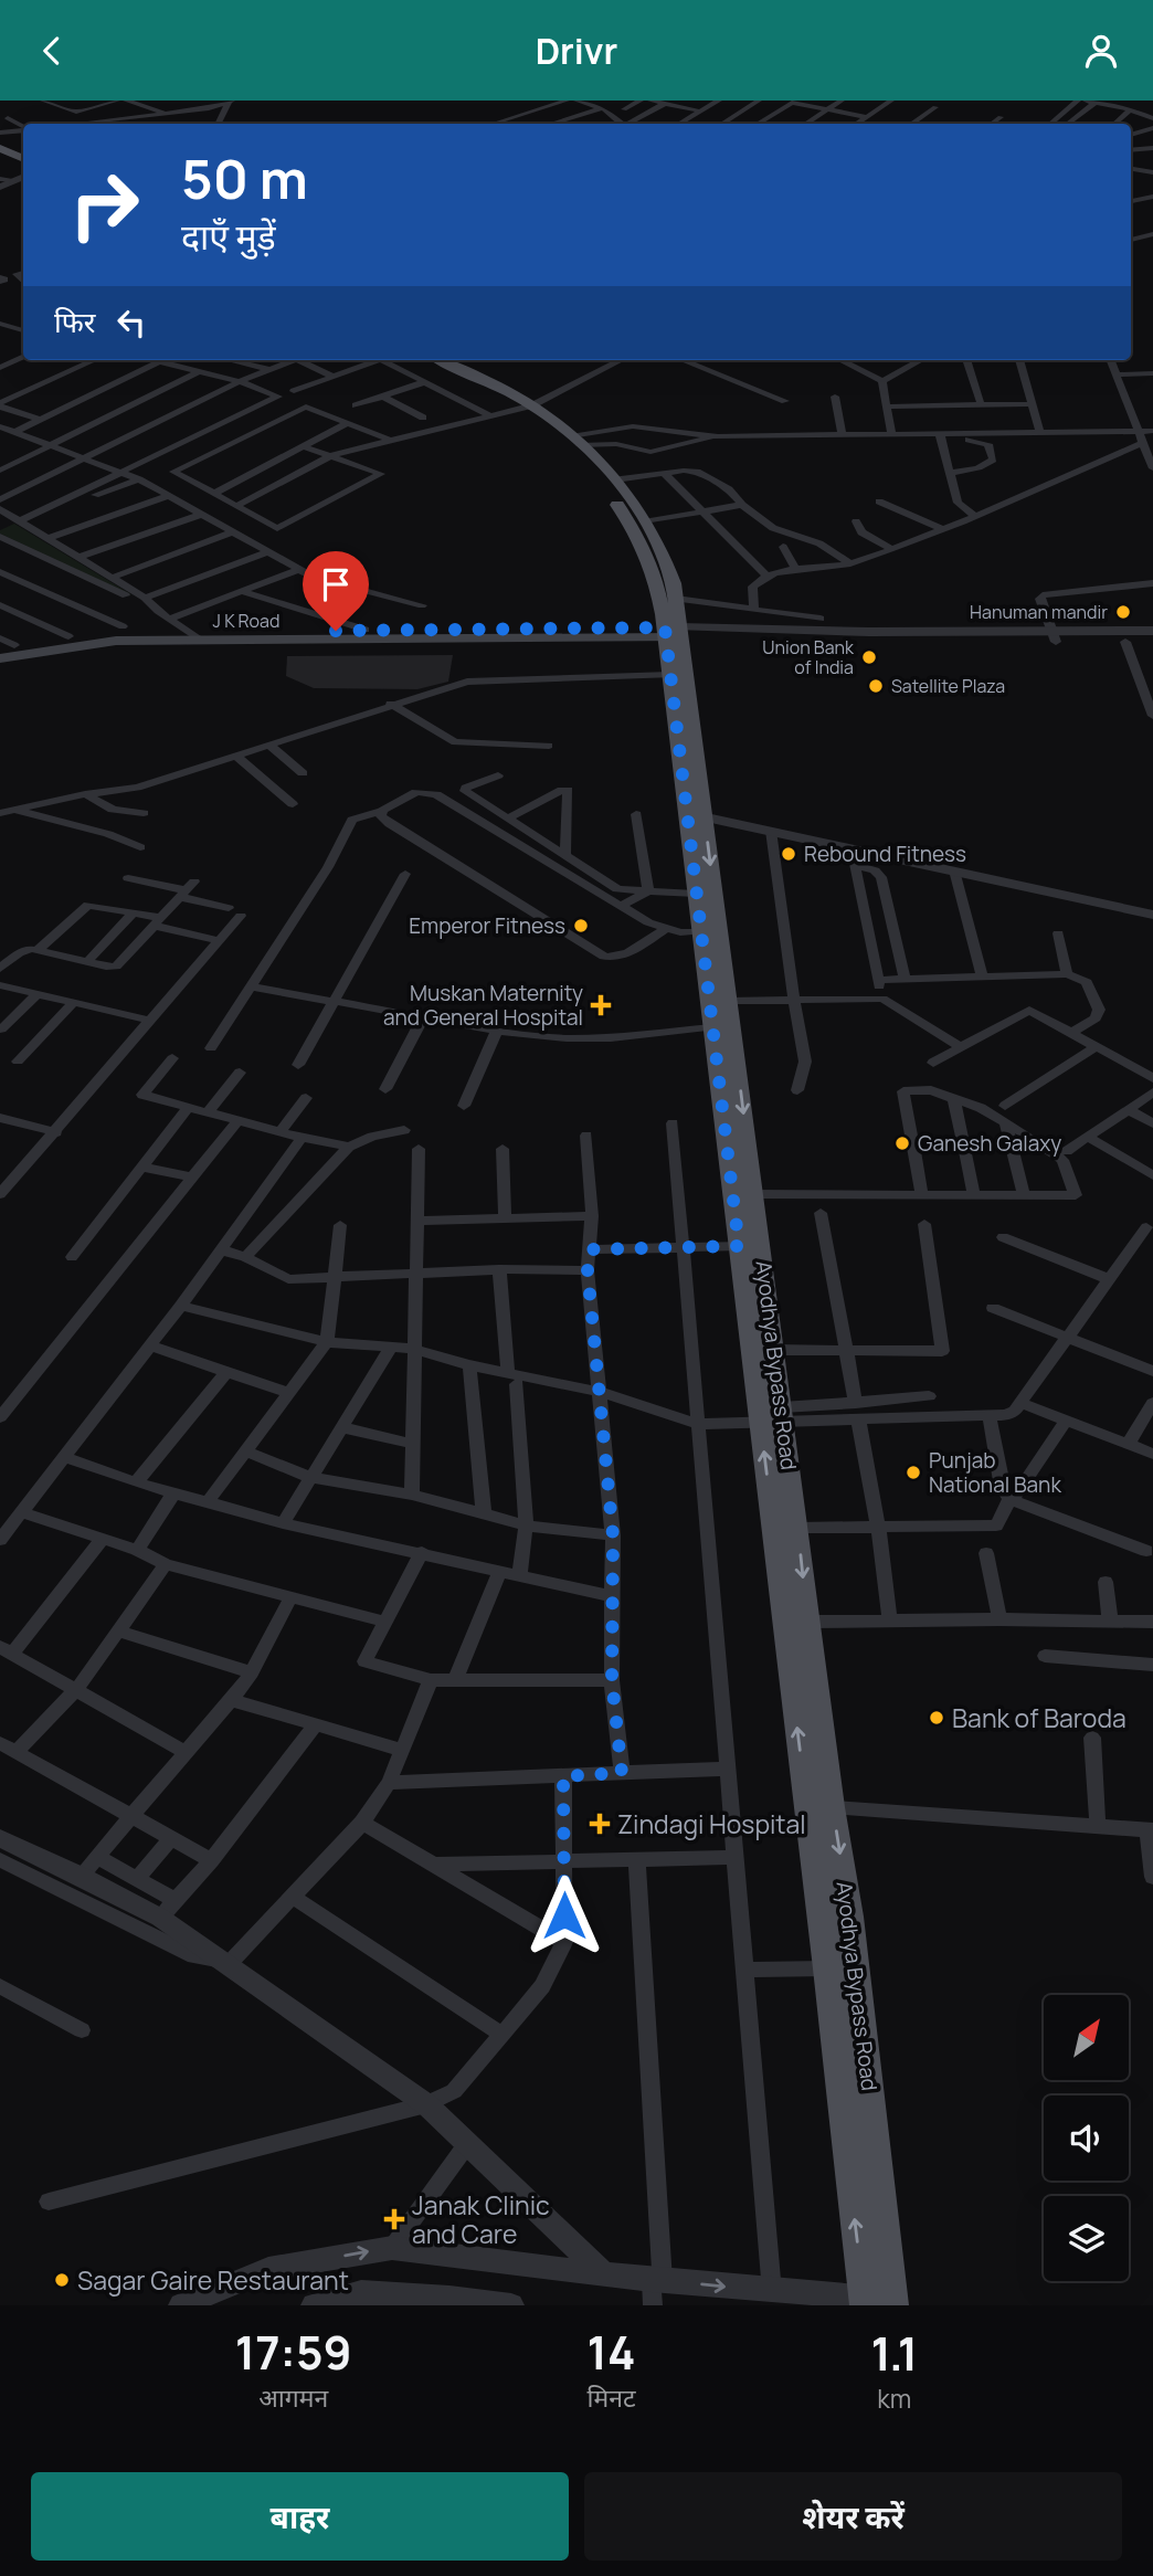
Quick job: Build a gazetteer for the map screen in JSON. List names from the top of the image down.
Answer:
{
  "streets": {
    "main road": ["J K Road", "Ayodhya Bypass Road"]
  },
  "crossings": [
    ["J K Road", "Ayodhya Bypass Road"]
  ],
  "places": {
    "other": [
      "Hanuman mandir",
      "Union Bank of India",
      "Satellite Plaza",
      "Rebound Fitness",
      "Emperor Fitness",
      "Ganesh Galaxy",
      "Punjab National Bank",
      "Bank of Baroda",
      "Sagar Gaire Restaurant"
    ],
    "health": ["Muskan Maternity and General Hospital", "Zindagi Hospital", "Janak Clinic and Care"]
  },
  "north": "top right",
  "page": {
    "header": "Drivr",
    "turn": ["50 m", "दाएँ मुड़ें"],
    "then": "फिर",
    "eta": [
      "17:59",
      "आगमन",
      "14",
      "मिनट",
      "1.1",
      "km"
    ],
    "buttons": ["बाहर", "शेयर करें"]
  }
}
